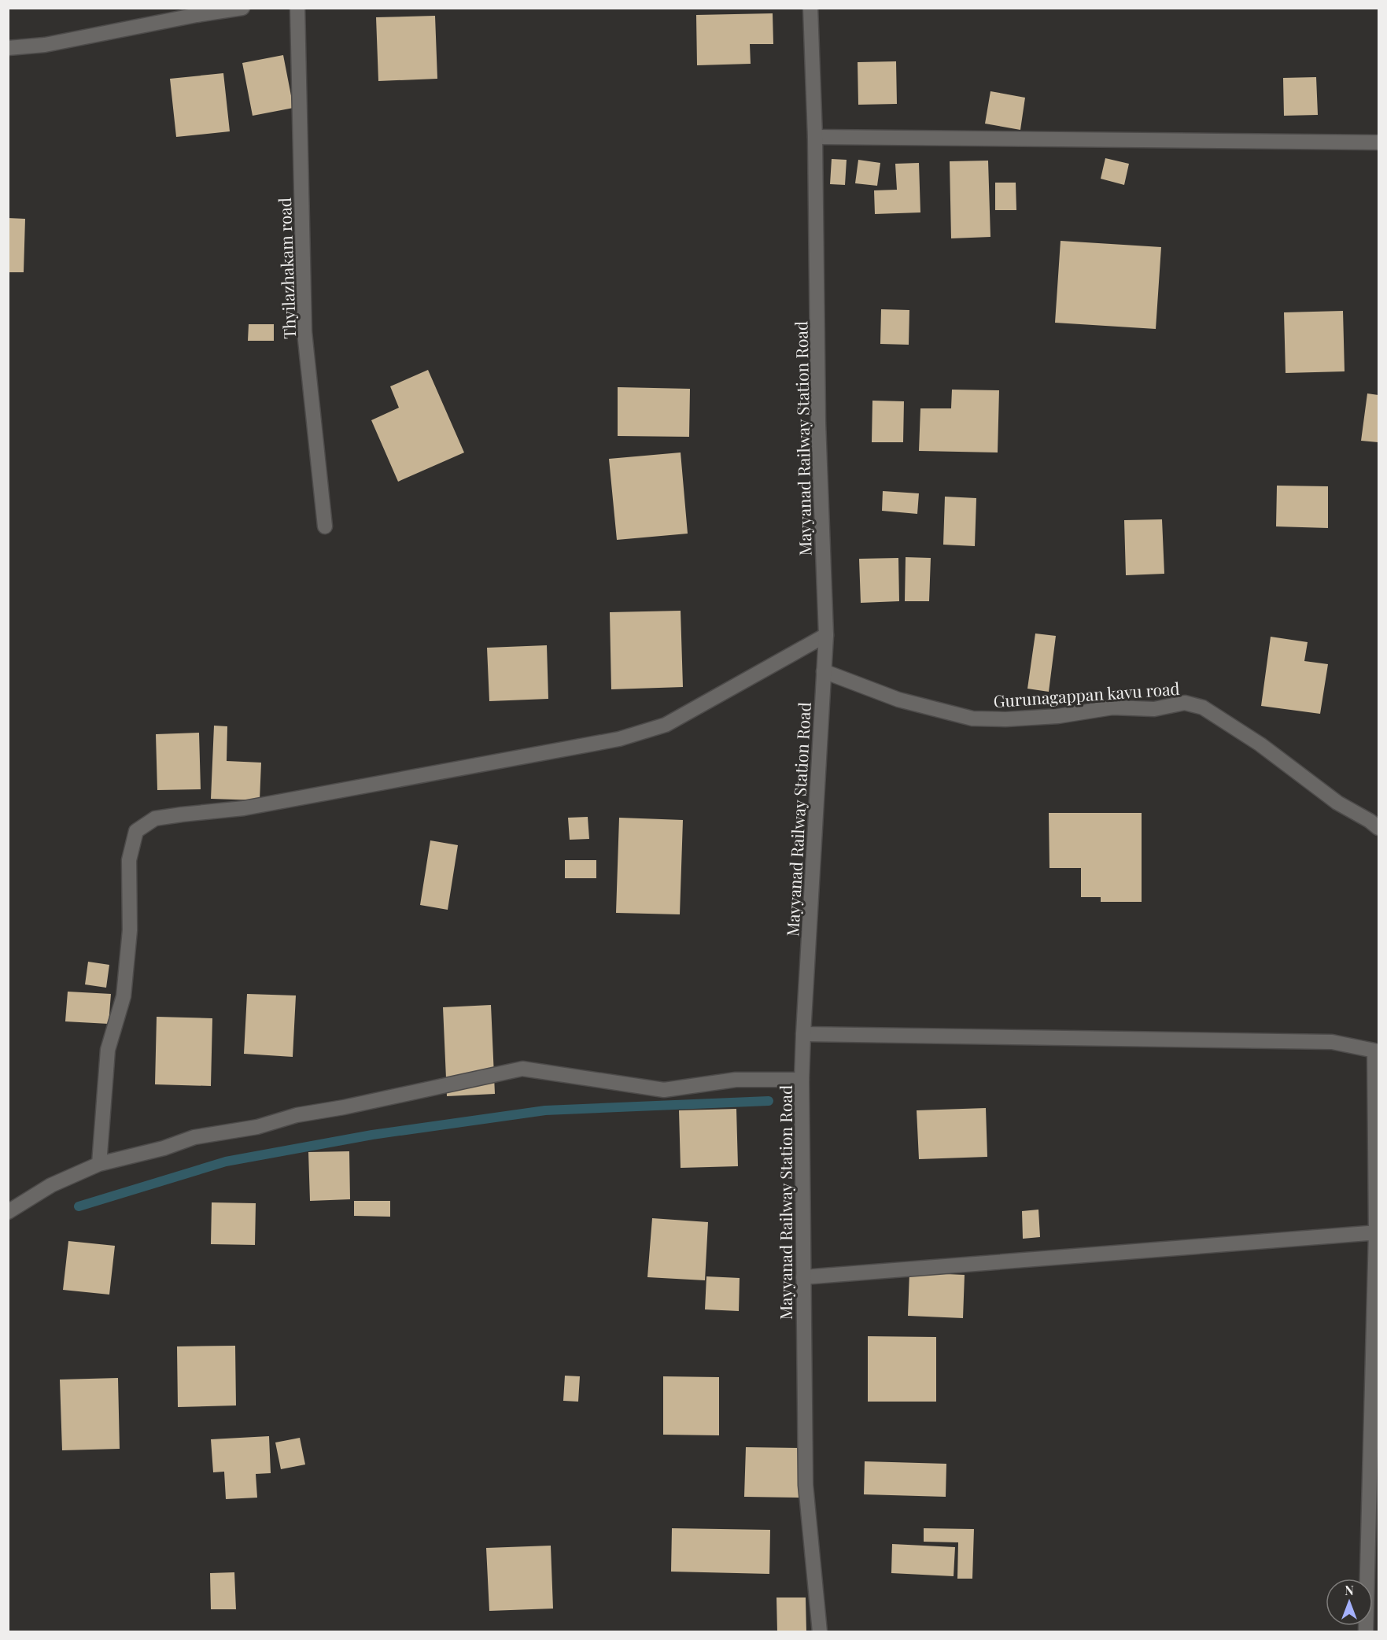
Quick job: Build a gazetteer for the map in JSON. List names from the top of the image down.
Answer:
{
  "streets": {
    "street": ["Thyilazhakam road", "Mayyanad Railway Station Road", "Gurunagappan kavu road"]
  },
  "crossings": [
    ["Mayyanad Railway Station Road", "Gurunagappan kavu road"]
  ],
  "north": "top"
}
